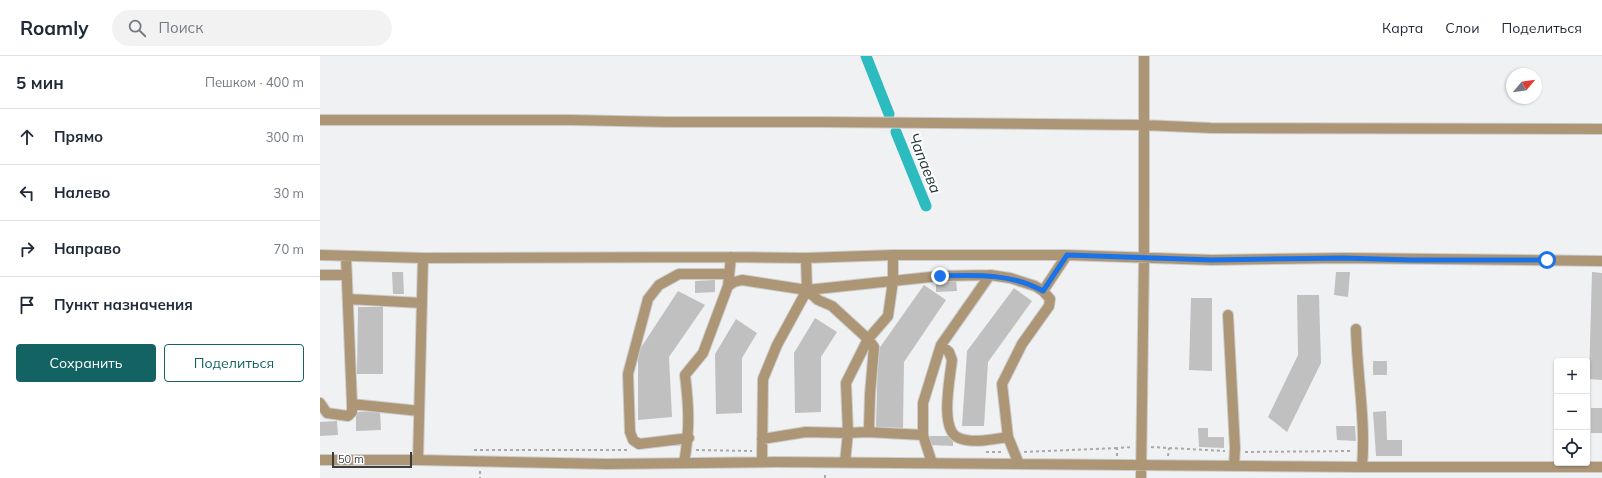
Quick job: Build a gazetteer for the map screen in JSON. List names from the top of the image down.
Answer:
{
  "water": ["Чапаева"],
  "scale_bar": "50 m",
  "north": "top right",
  "page": {
    "header": "Roamly",
    "search": "Поиск",
    "nav": ["Карта", "Слои", "Поделиться"],
    "heading": ["5 мин", "Пешком · 400 m"],
    "list": [
      ["Прямо", "300 m"],
      ["Налево", "30 m"],
      ["Направо", "70 m"],
      "Пункт назначения"
    ],
    "buttons": ["Сохранить", "Поделиться"],
    "map_buttons": ["+", "−"],
    "scale": "50 m"
  }
}
